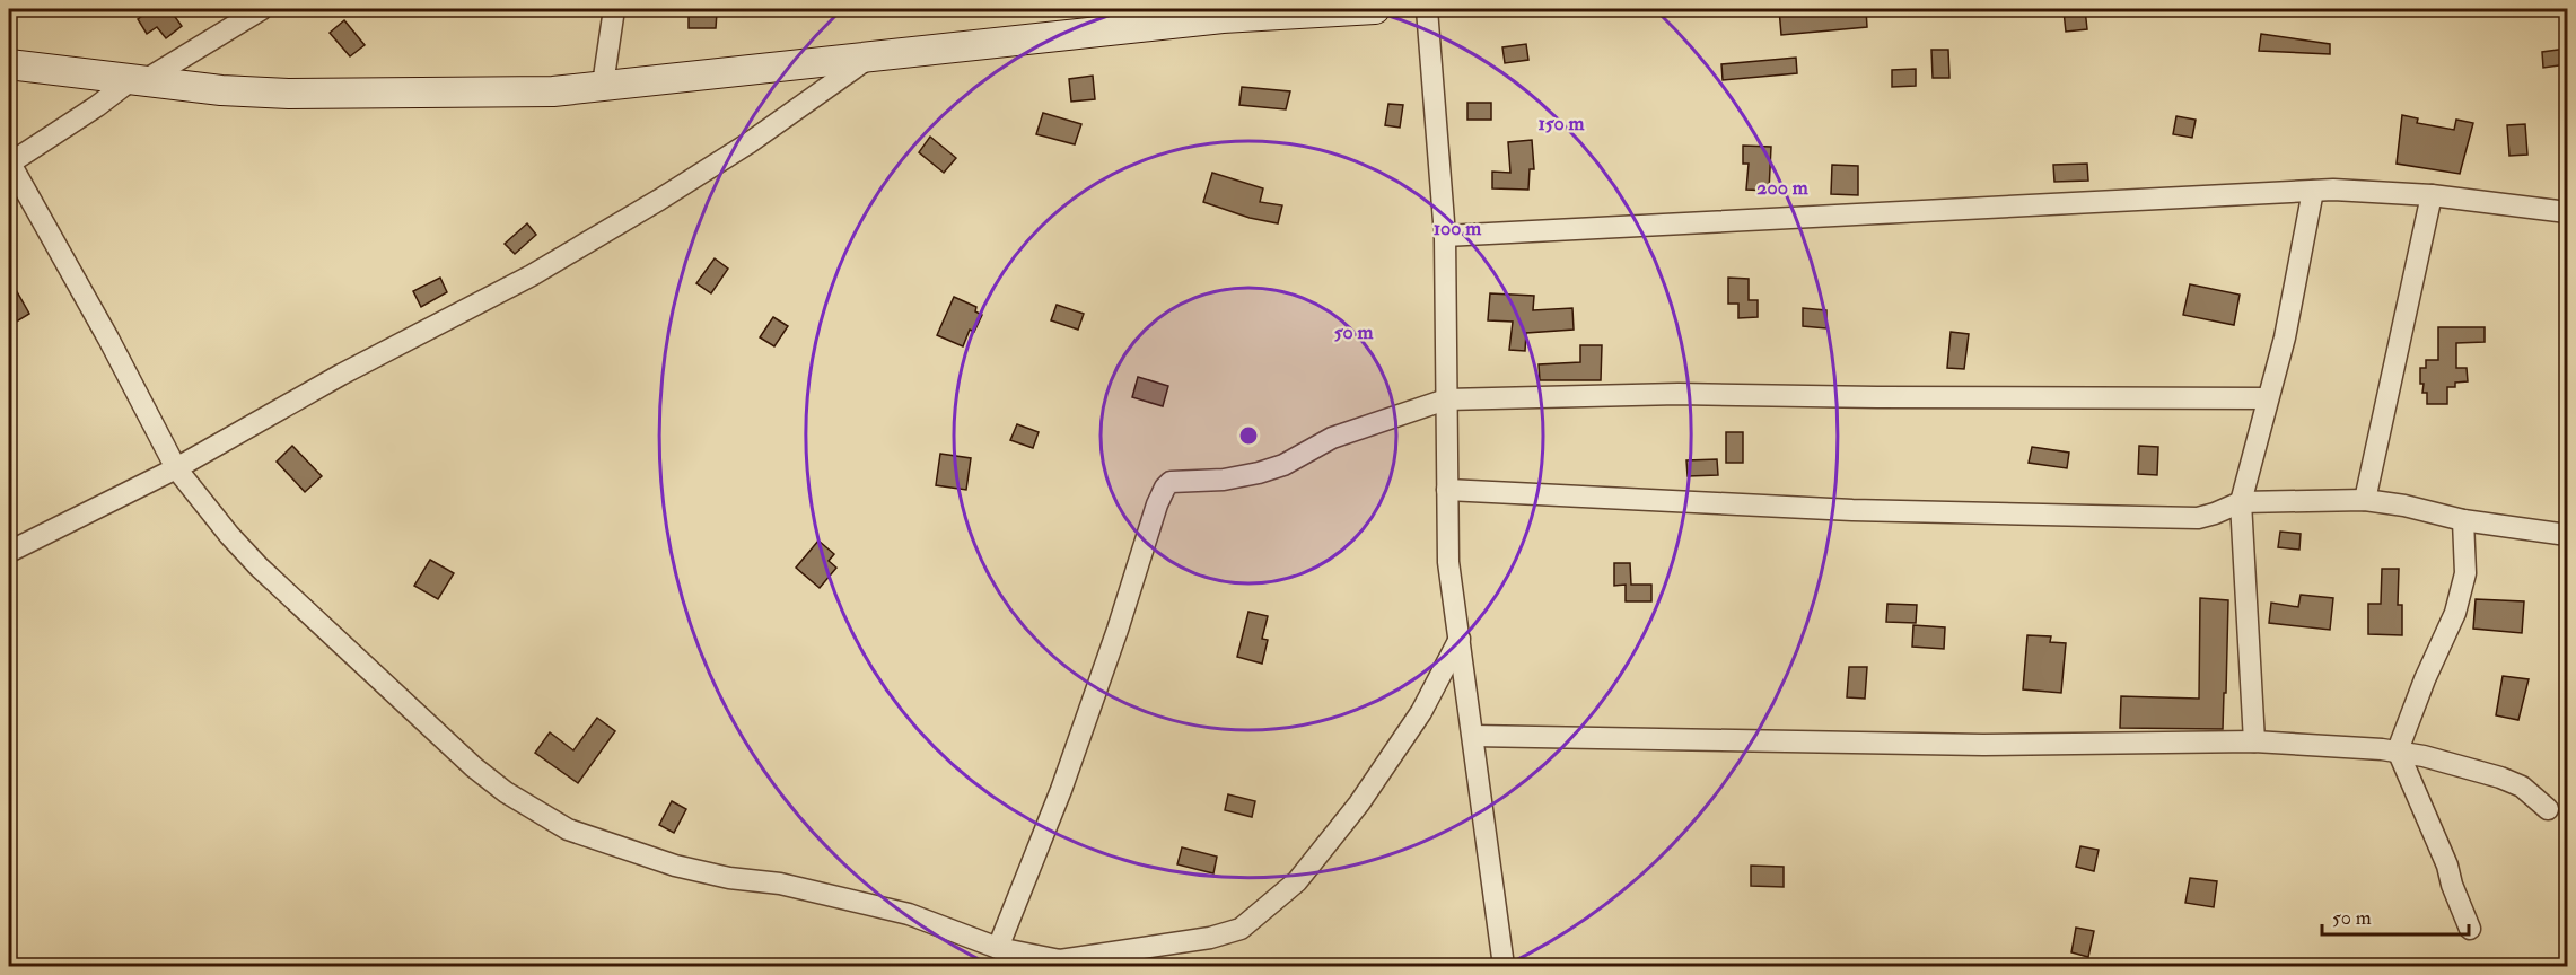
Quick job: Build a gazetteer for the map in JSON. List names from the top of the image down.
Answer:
{
  "scale_bar": "50 m",
  "rings": [
    "150 m",
    "200 m",
    "100 m",
    "50 m"
  ]
}
